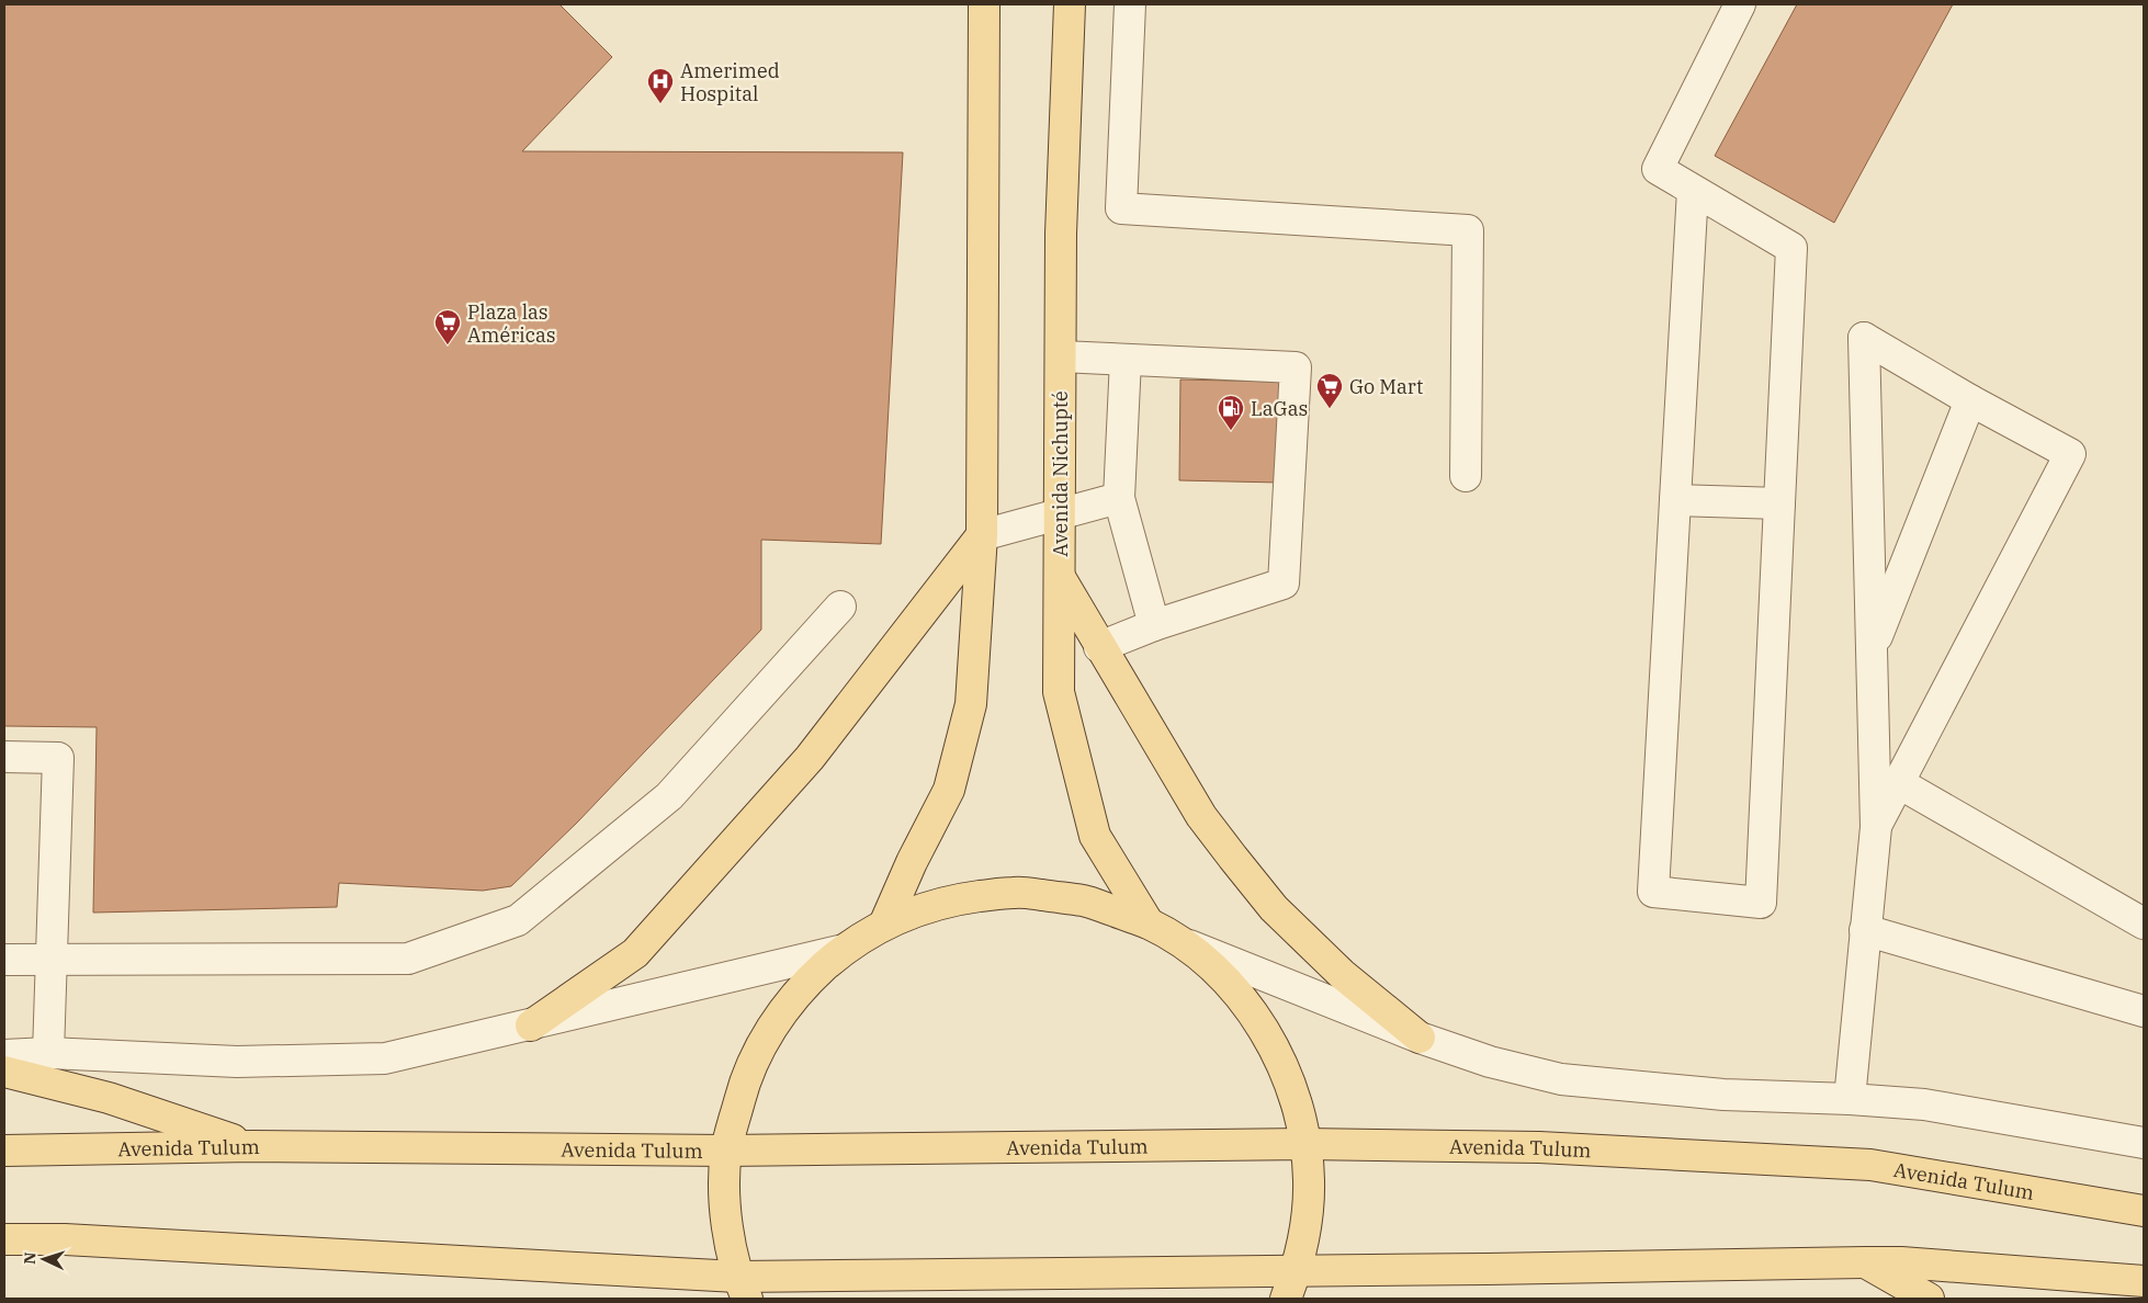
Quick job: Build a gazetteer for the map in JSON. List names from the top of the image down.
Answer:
{
  "streets": {
    "main road": ["Avenida Nichupté", "Avenida Tulum"]
  },
  "places": {
    "hospital": ["Amerimed Hospital"],
    "supermarket": ["Plaza las Américas", "Go Mart"],
    "fuel station": ["LaGas"]
  },
  "north": "left"
}
